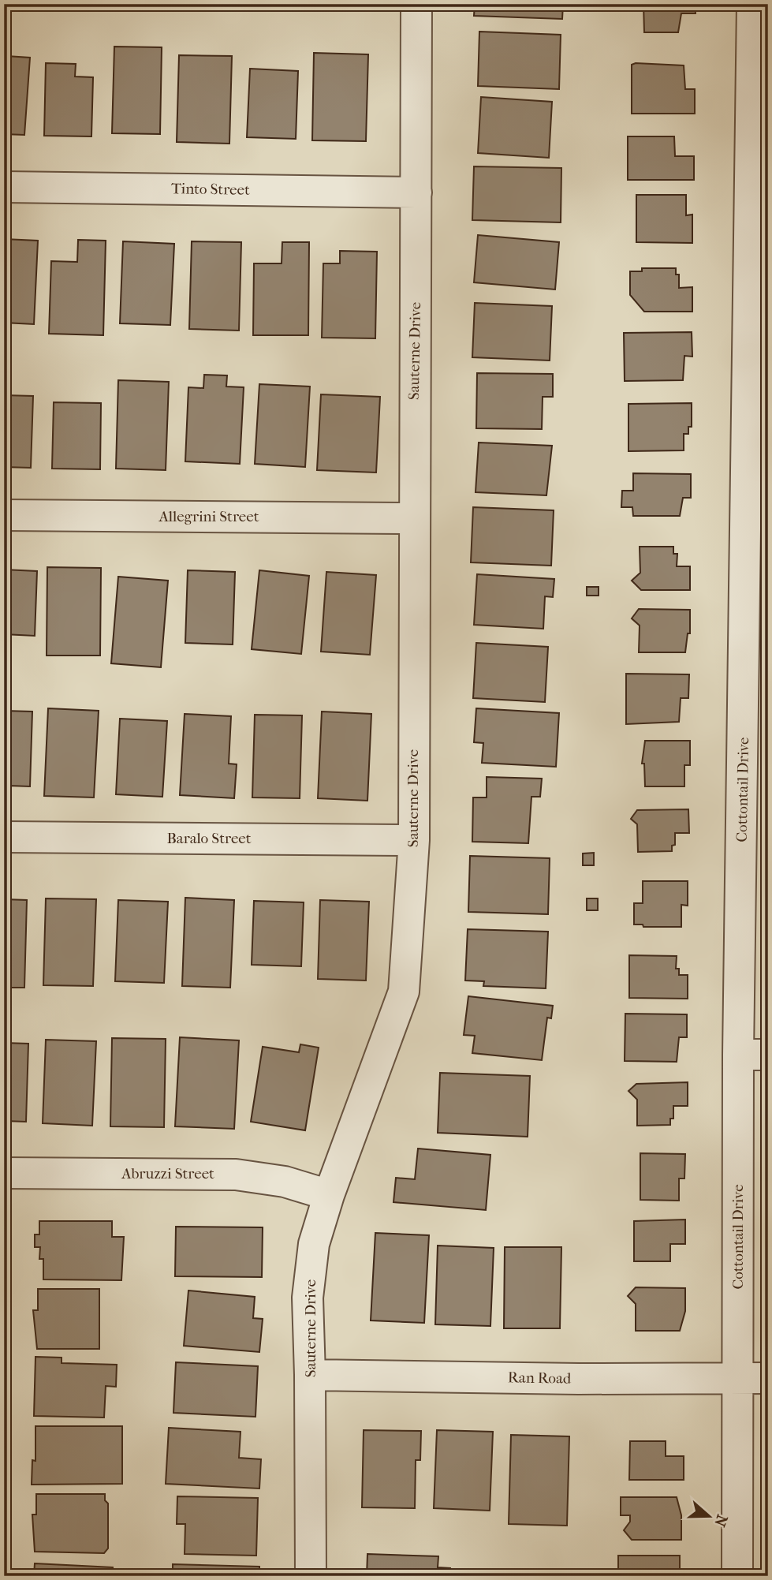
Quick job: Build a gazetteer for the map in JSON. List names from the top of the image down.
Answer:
{
  "streets": {
    "street": [
      "Tinto Street",
      "Sauterne Drive",
      "Allegrini Street",
      "Cottontail Drive",
      "Baralo Street",
      "Abruzzi Street",
      "Ran Road"
    ]
  },
  "crossings": [
    ["Tinto Street", "Sauterne Drive"],
    ["Sauterne Drive", "Allegrini Street"],
    ["Sauterne Drive", "Baralo Street"],
    ["Sauterne Drive", "Abruzzi Street"],
    ["Sauterne Drive", "Ran Road"],
    ["Cottontail Drive", "Ran Road"]
  ],
  "north": "right"
}
